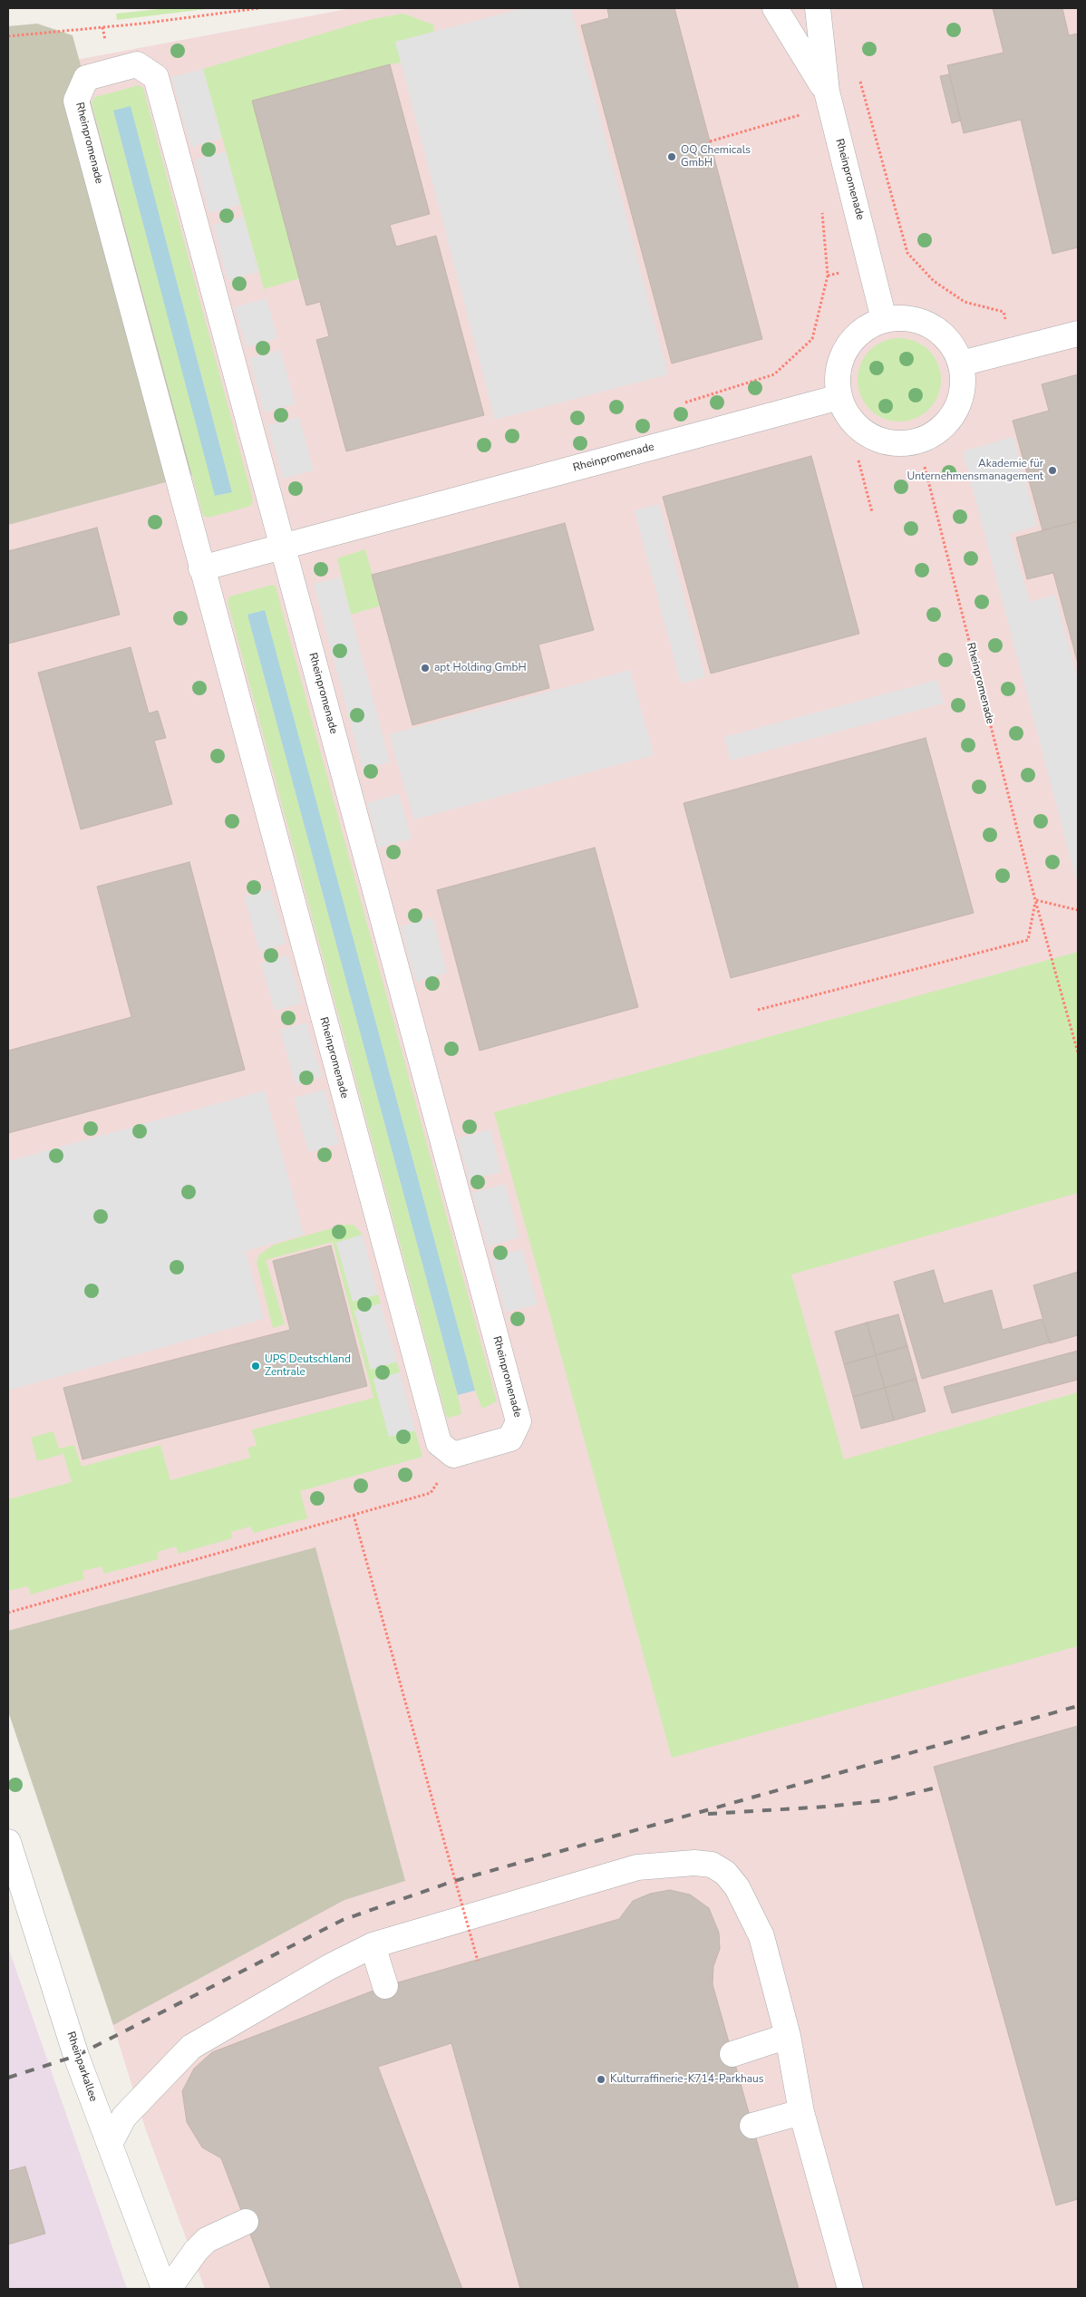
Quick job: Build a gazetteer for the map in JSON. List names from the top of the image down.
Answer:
{
  "streets": {
    "street": ["Rheinpromenade", "Rheinparkallee"]
  },
  "places": [
    "OQ Chemicals GmbH",
    "Akademie für Unternehmensmanagement",
    "apt Holding GmbH",
    "UPS Deutschland Zentrale",
    "Kulturraffinerie-K714-Parkhaus"
  ]
}
